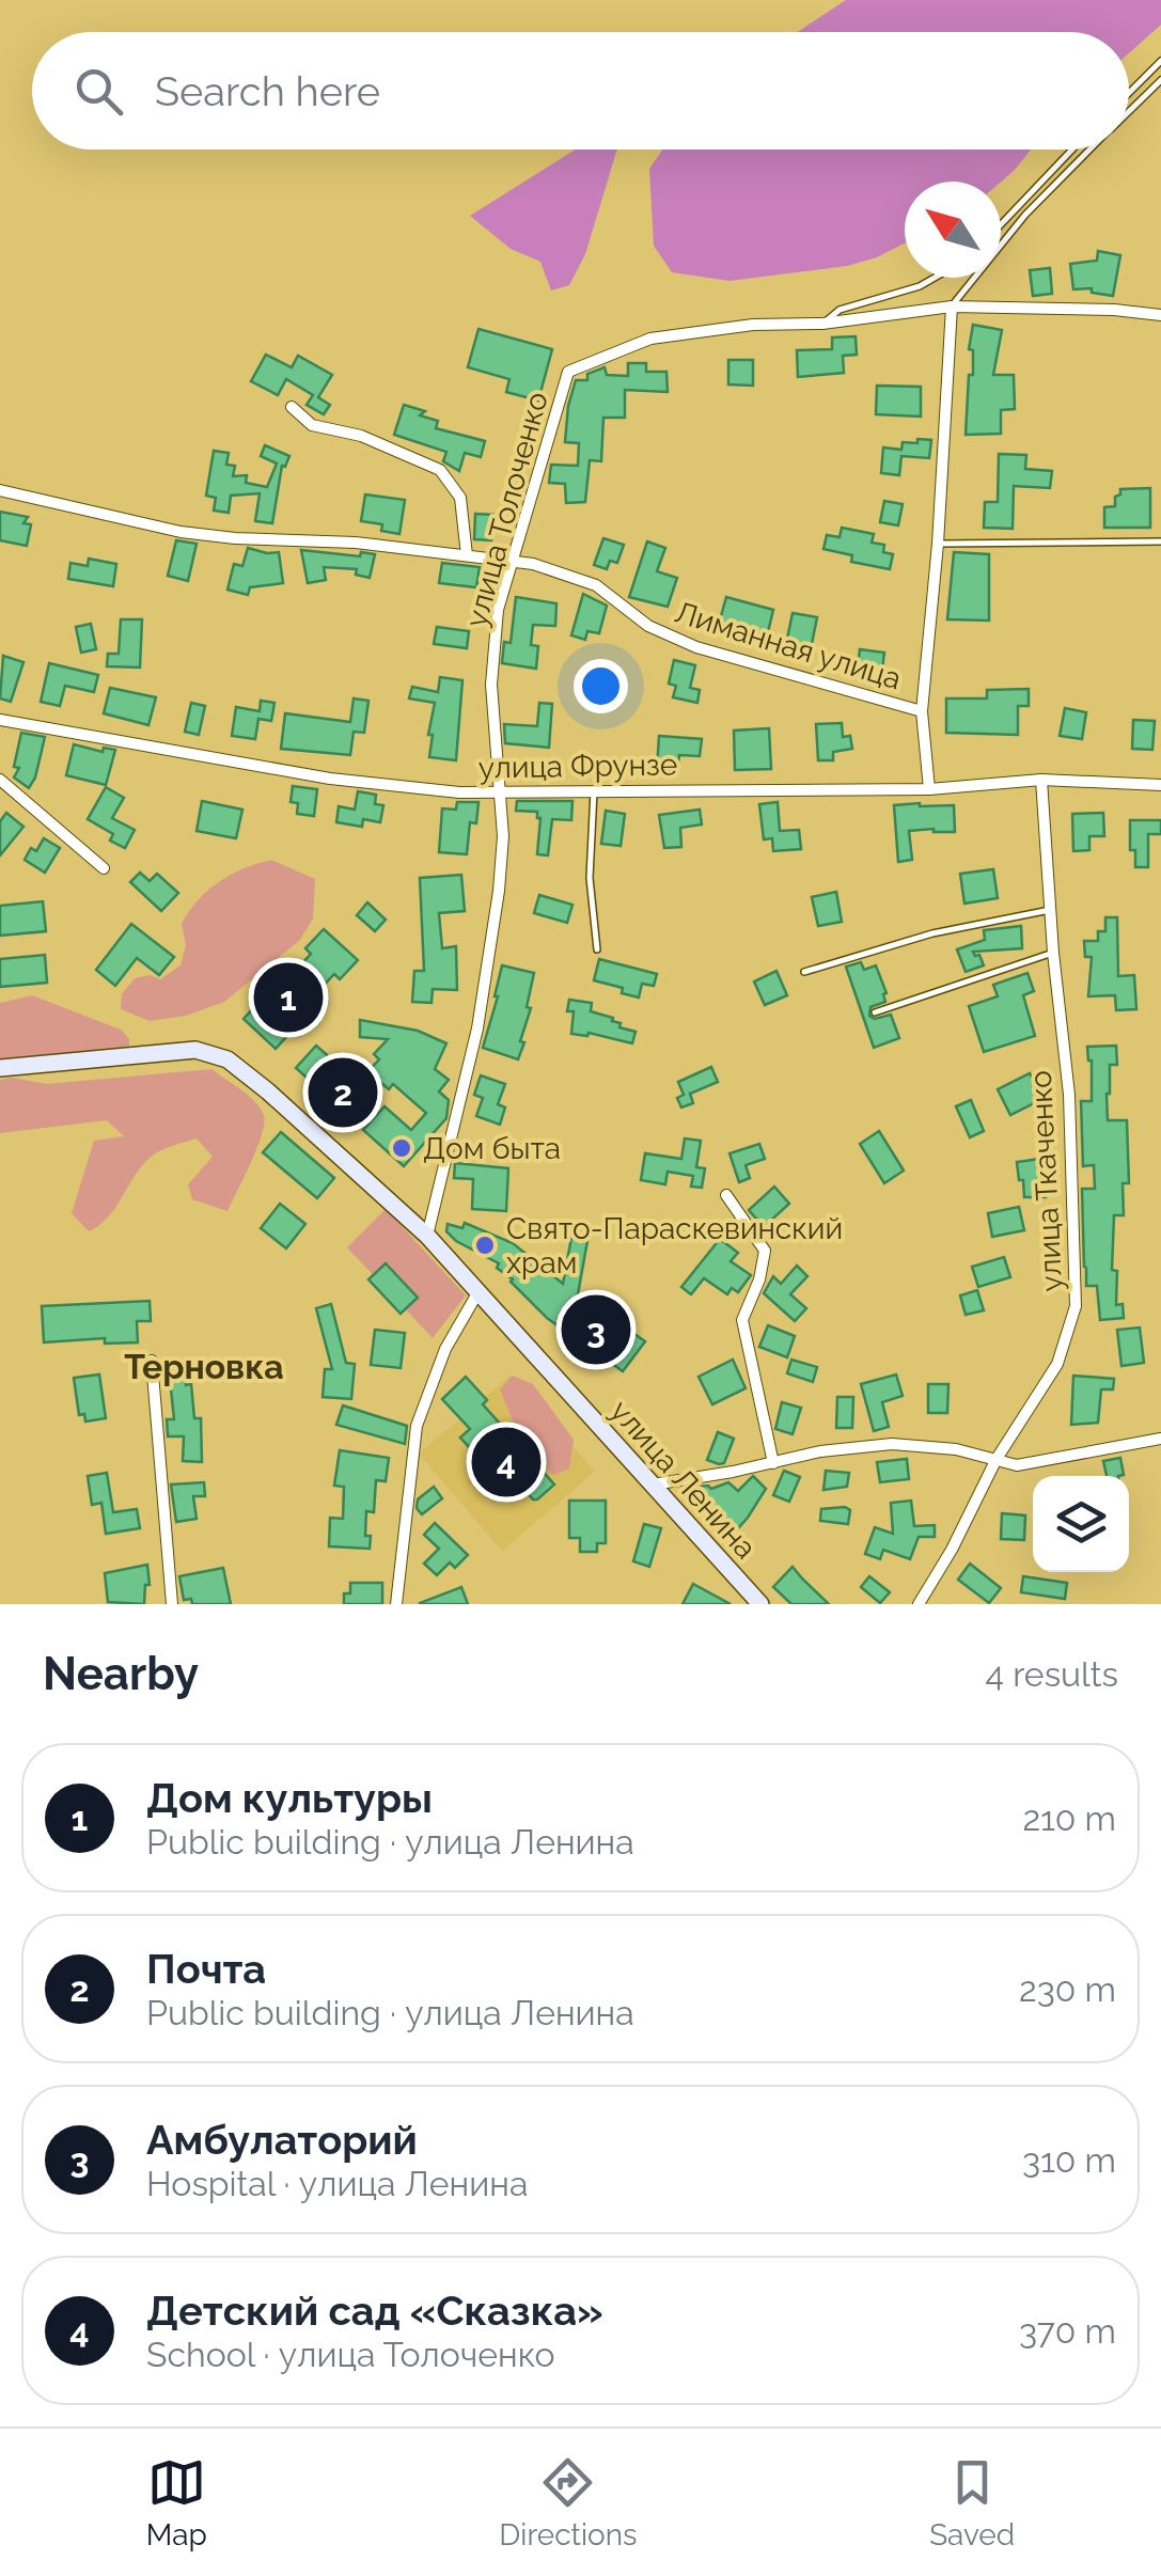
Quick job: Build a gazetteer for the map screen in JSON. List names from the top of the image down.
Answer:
{
  "streets": {
    "street": [
      "улица Толоченко",
      "Лиманная улица",
      "улица Фрунзе",
      "улица Ткаченко",
      "улица Ленина"
    ]
  },
  "crossings": [
    ["улица Толоченко", "Лиманная улица"],
    ["улица Толоченко", "улица Фрунзе"],
    ["улица Толоченко", "улица Ленина"],
    ["улица Фрунзе", "улица Ткаченко"]
  ],
  "districts": ["Терновка"],
  "places": ["Дом быта", "Свято-Параскевинский храм"],
  "north": "top left",
  "page": {
    "search": "Search here",
    "pins": [
      "1",
      "2",
      "3",
      "4"
    ],
    "heading": ["Nearby", "4 results"],
    "list": [
      {
        "mark": "1",
        "name": "Дом культуры",
        "note": "Public building · улица Ленина",
        "value": "210 m"
      },
      {
        "mark": "2",
        "name": "Почта",
        "note": "Public building · улица Ленина",
        "value": "230 m"
      },
      {
        "mark": "3",
        "name": "Амбулаторий",
        "note": "Hospital · улица Ленина",
        "value": "310 m"
      },
      {
        "mark": "4",
        "name": "Детский сад «Сказка»",
        "note": "School · улица Толоченко",
        "value": "370 m"
      }
    ],
    "nav": ["Map", "Directions", "Saved"]
  }
}
